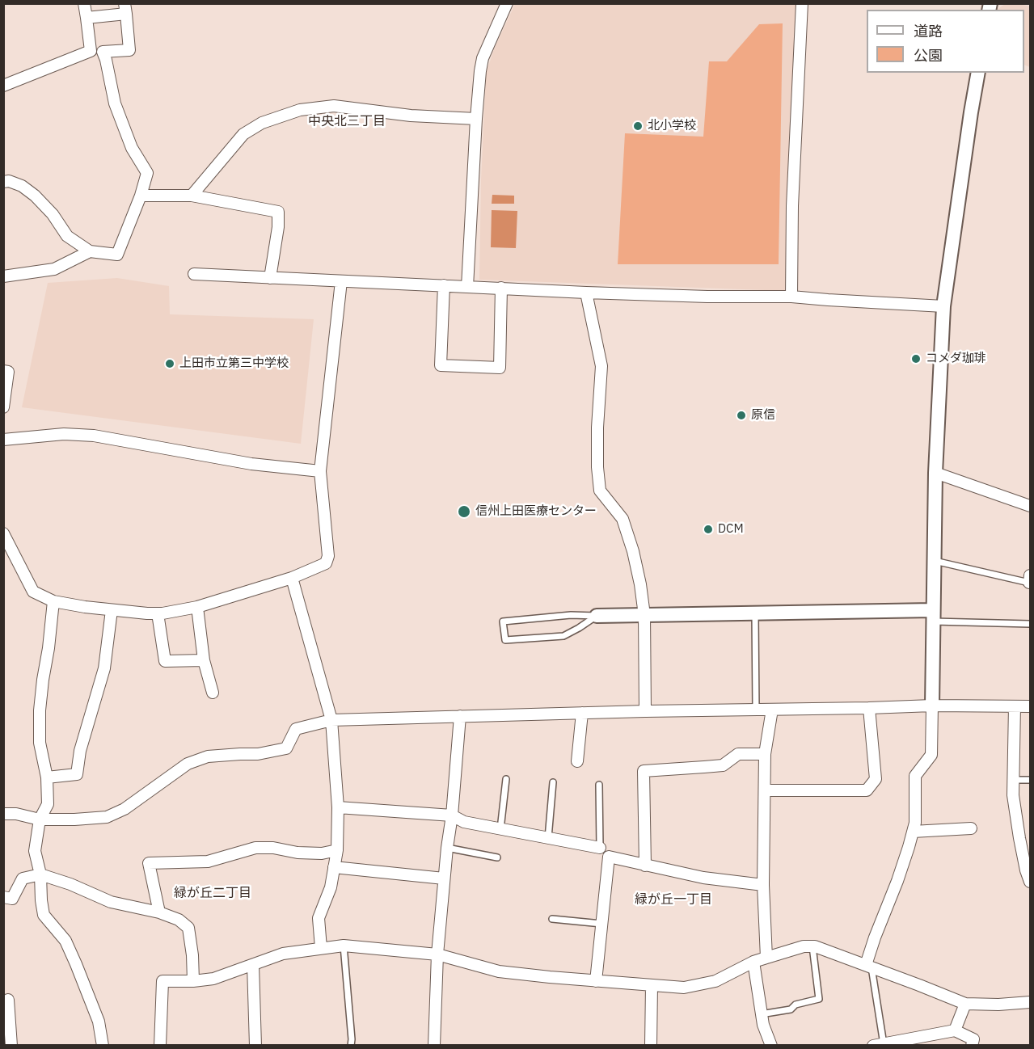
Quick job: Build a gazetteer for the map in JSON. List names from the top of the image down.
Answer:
{
  "districts": ["中央北三丁目", "緑が丘二丁目", "緑が丘一丁目"],
  "places": [
    "北小学校",
    "コメダ珈琲",
    "上田市立第三中学校",
    "原信",
    "信州上田医療センター",
    "DCM"
  ],
  "legend": ["道路", "公園"]
}
